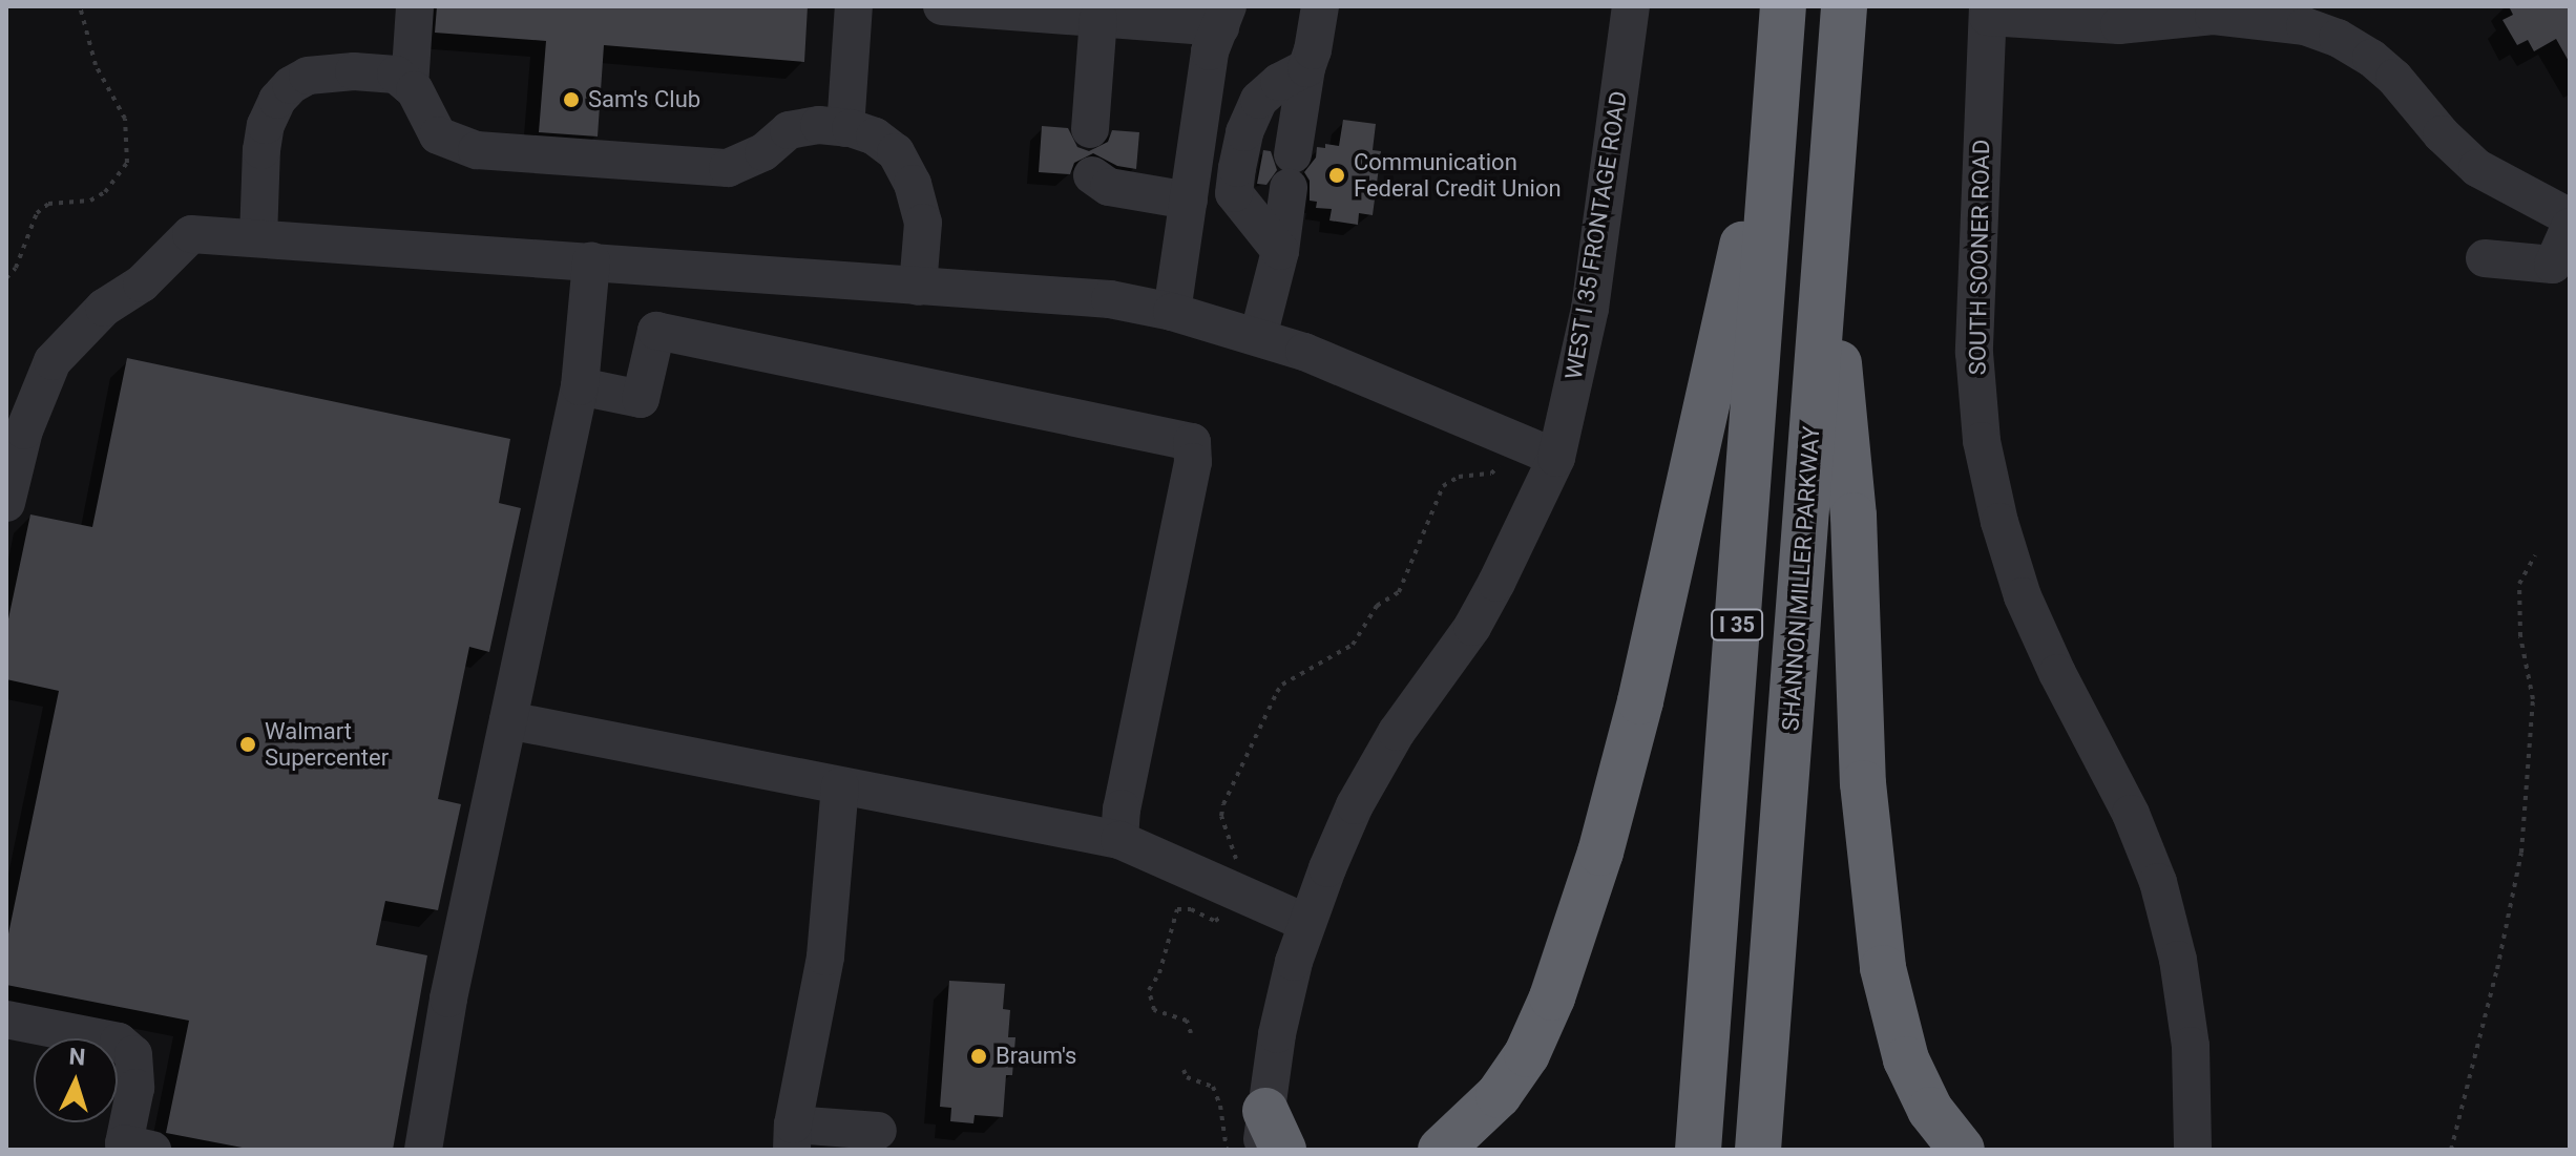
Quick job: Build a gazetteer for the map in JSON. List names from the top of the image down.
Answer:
{
  "streets": {
    "highway": ["SHANNON MILLER PARKWAY", "I 35"],
    "street": ["WEST I 35 FRONTAGE ROAD", "SOUTH SOONER ROAD"]
  },
  "places": [
    "Sam's Club",
    "Communication Federal Credit Union",
    "Walmart Supercenter",
    "Braum's"
  ],
  "north": "top"
}
